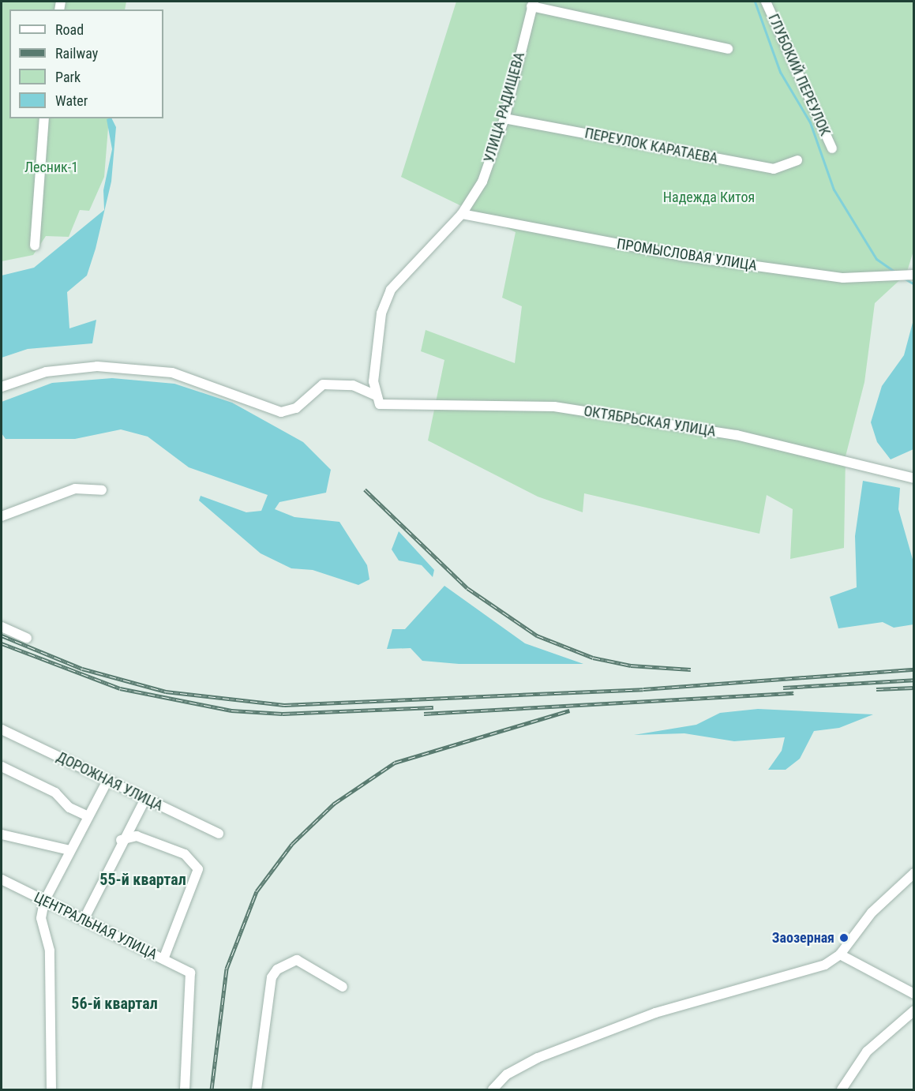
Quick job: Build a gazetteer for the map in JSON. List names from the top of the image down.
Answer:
{
  "streets": {
    "street": [
      "ГЛУБОКИЙ ПЕРЕУЛОК",
      "УЛИЦА РАДИЩЕВА",
      "ПЕРЕУЛОК КАРАТАЕВА",
      "ПРОМЫСЛОВАЯ УЛИЦА",
      "ОКТЯБРЬСКАЯ УЛИЦА",
      "ДОРОЖНАЯ УЛИЦА",
      "ЦЕНТРАЛЬНАЯ УЛИЦА"
    ]
  },
  "crossings": [
    ["УЛИЦА РАДИЩЕВА", "ПЕРЕУЛОК КАРАТАЕВА"],
    ["УЛИЦА РАДИЩЕВА", "ПРОМЫСЛОВАЯ УЛИЦА"],
    ["УЛИЦА РАДИЩЕВА", "ОКТЯБРЬСКАЯ УЛИЦА"]
  ],
  "districts": ["55-й квартал", "56-й квартал"],
  "parks": ["Лесник-1", "Надежда Китоя"],
  "places": ["Заозерная"],
  "legend": [
    "Road",
    "Railway",
    "Park",
    "Water"
  ]
}
